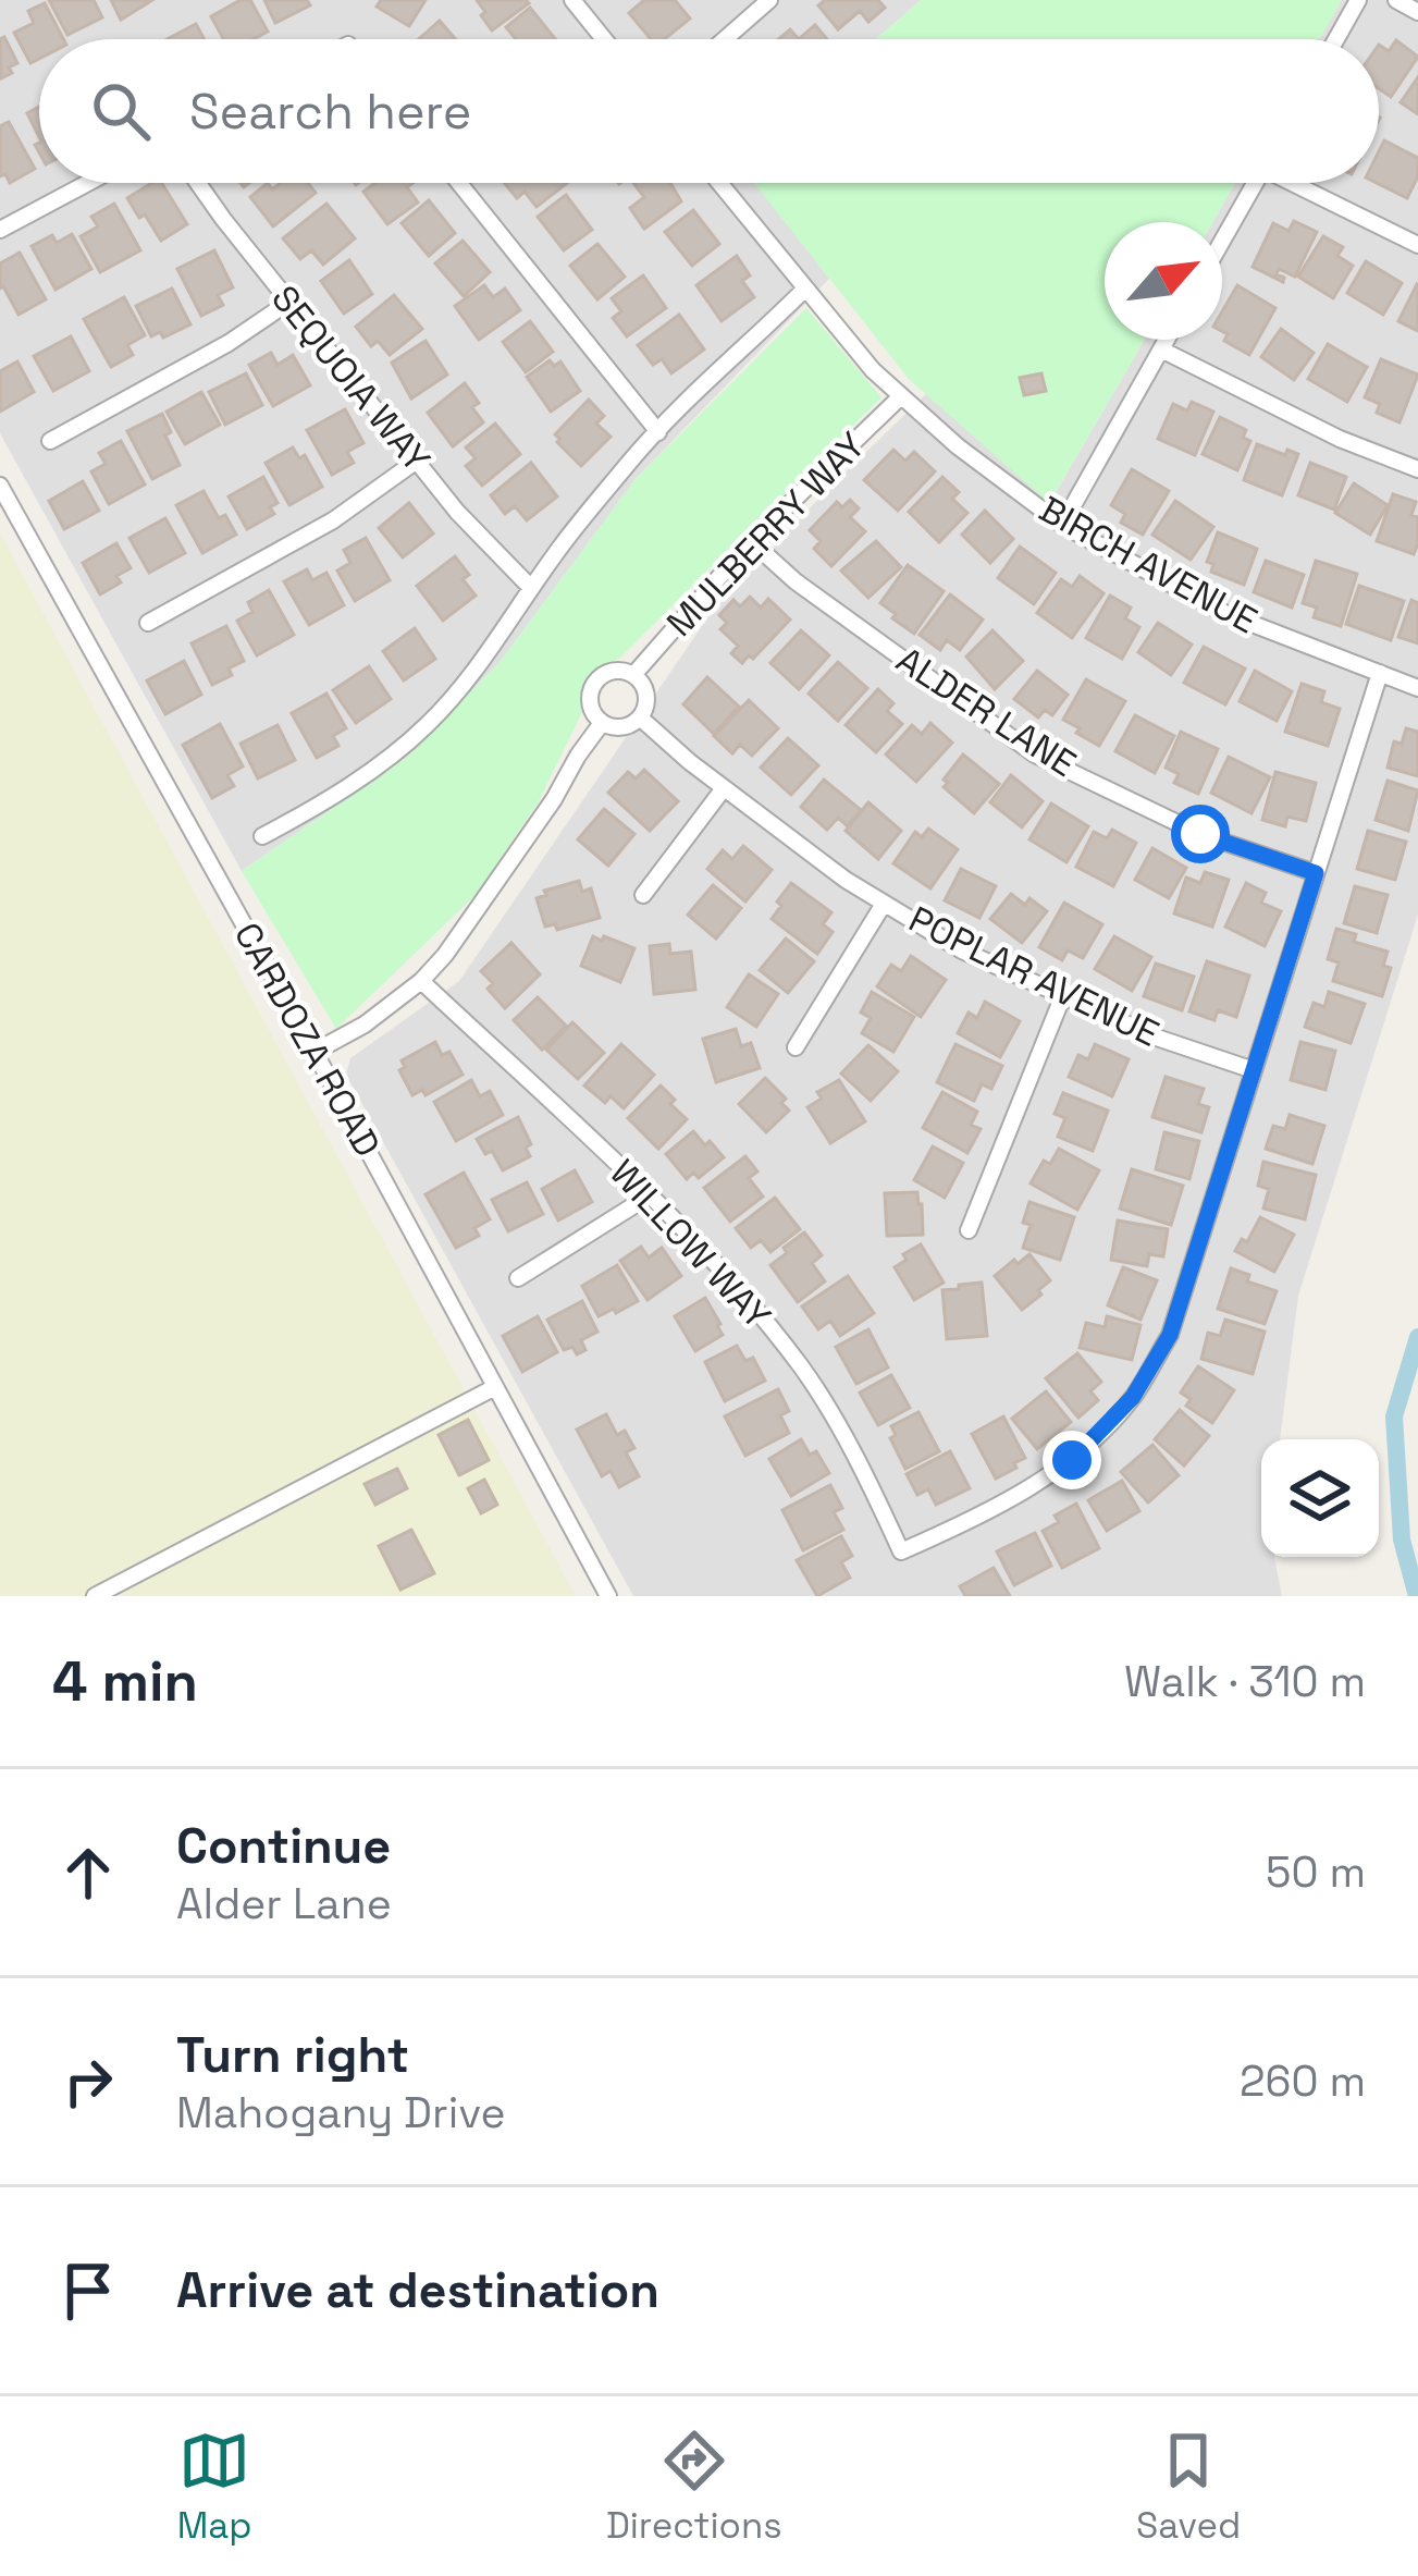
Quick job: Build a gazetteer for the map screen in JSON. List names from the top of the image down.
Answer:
{
  "streets": {
    "street": [
      "SEQUOIA WAY",
      "MULBERRY WAY",
      "BIRCH AVENUE",
      "ALDER LANE",
      "POPLAR AVENUE",
      "CARDOZA ROAD",
      "WILLOW WAY"
    ]
  },
  "crossings": [
    ["MULBERRY WAY", "BIRCH AVENUE"],
    ["MULBERRY WAY", "ALDER LANE"],
    ["MULBERRY WAY", "POPLAR AVENUE"],
    ["POPLAR AVENUE", "WILLOW WAY"]
  ],
  "north": "top right",
  "page": {
    "search": "Search here",
    "heading": ["4 min", "Walk · 310 m"],
    "list": [
      ["Continue", "Alder Lane", "50 m"],
      ["Turn right", "Mahogany Drive", "260 m"],
      "Arrive at destination"
    ],
    "nav": ["Map", "Directions", "Saved"]
  }
}
